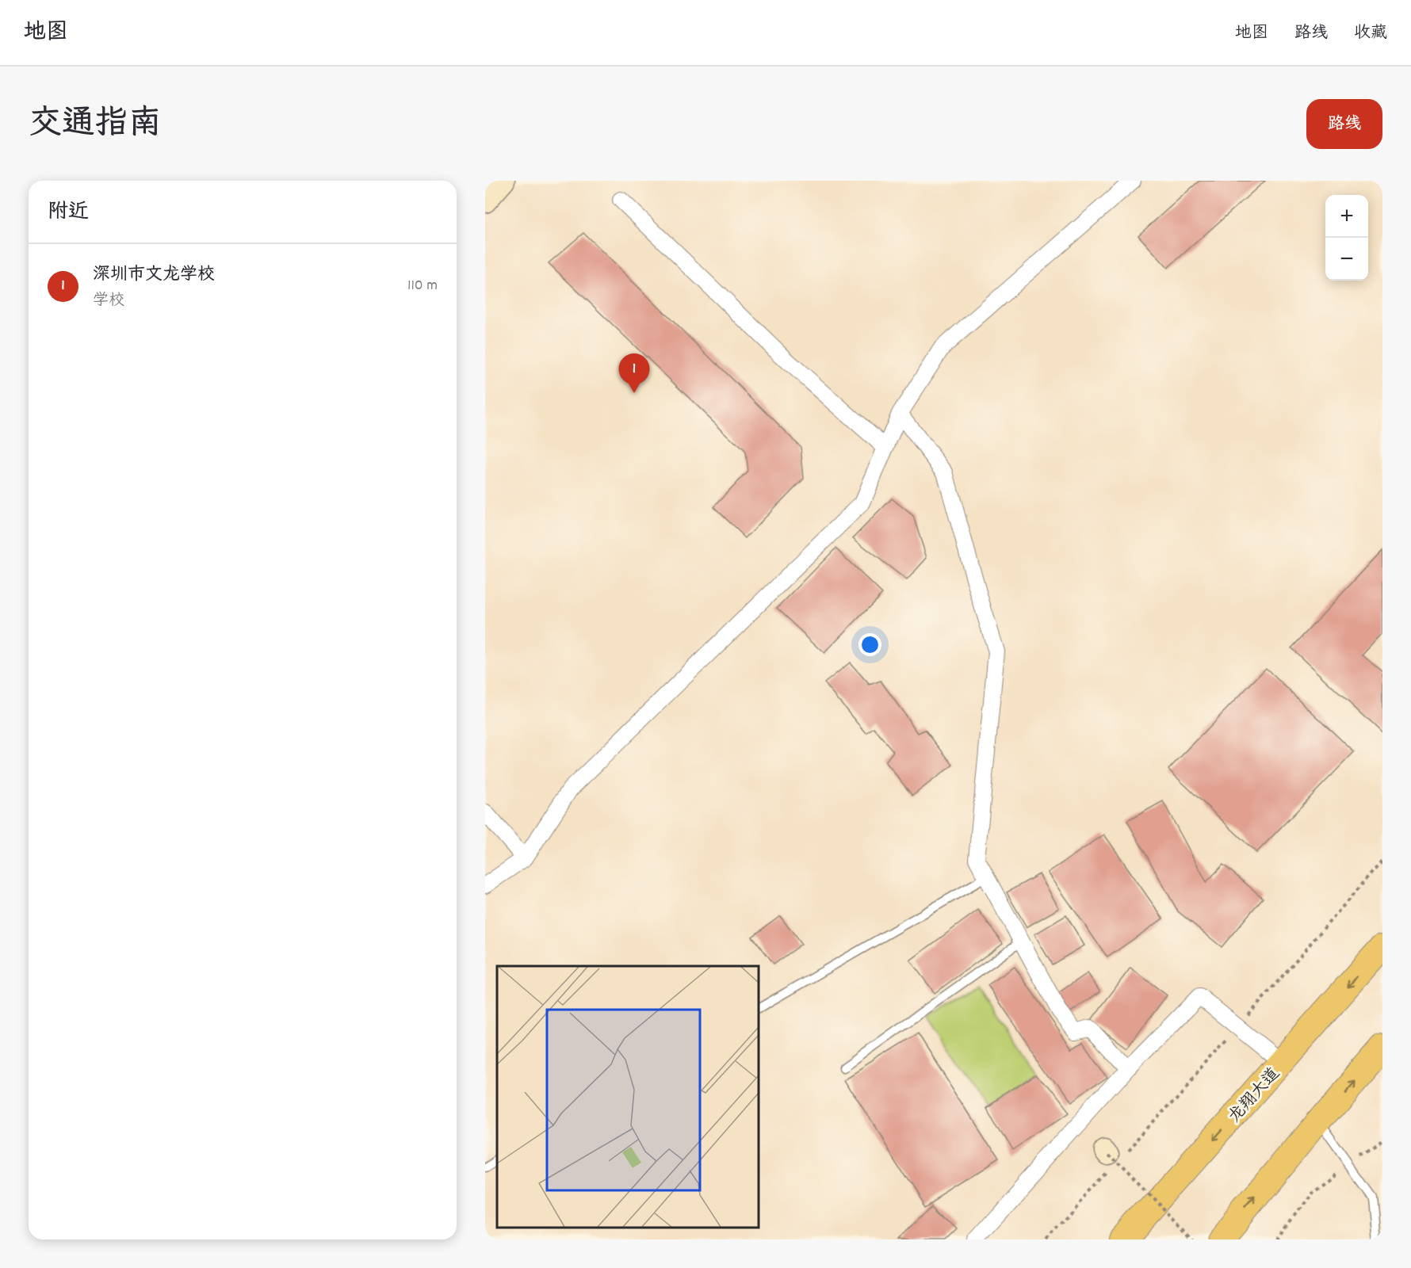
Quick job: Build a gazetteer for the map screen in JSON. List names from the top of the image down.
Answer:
{
  "streets": {
    "main road": ["龙翔大道"]
  },
  "page": {
    "header": "地图",
    "nav": ["地图", "路线", "收藏"],
    "title": "交通指南",
    "buttons": "路线",
    "heading": "附近",
    "map_buttons": ["+", "−"],
    "list": [
      {
        "mark": "1",
        "name": "深圳市文龙学校",
        "note": "学校",
        "value": "110 m"
      }
    ],
    "pins": "1"
  }
}
